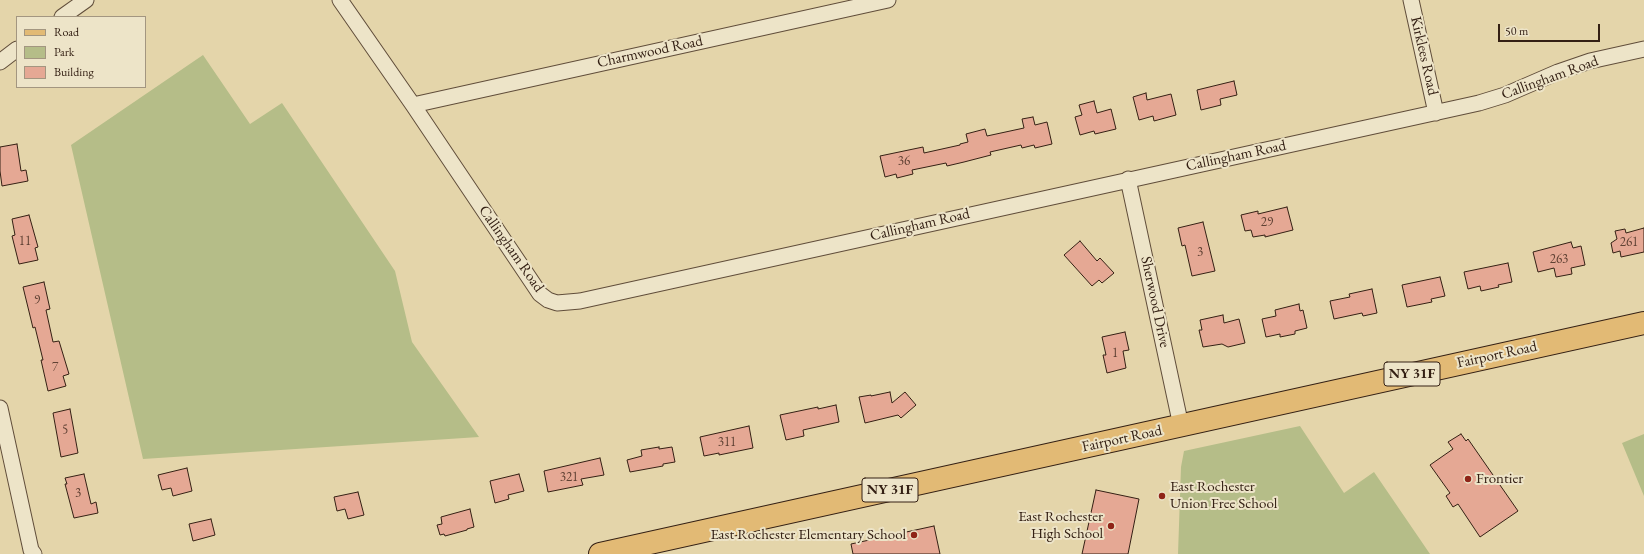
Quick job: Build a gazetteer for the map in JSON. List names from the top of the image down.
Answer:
{
  "streets": {
    "main road": ["Fairport Road", "NY 31F"],
    "street": [
      "Charmwood Road",
      "Kirklees Road",
      "Callingham Road",
      "Sherwood Drive"
    ]
  },
  "crossings": [
    ["Charmwood Road", "Callingham Road"],
    ["Kirklees Road", "Callingham Road"],
    ["Callingham Road", "Sherwood Drive"],
    ["Sherwood Drive", "Fairport Road"]
  ],
  "places": [
    "Frontier",
    "East Rochester Union Free School",
    "East Rochester High School",
    "East Rochester Elementary School"
  ],
  "house_numbers": [
    "36",
    "29",
    "11",
    "261",
    "3",
    "263",
    "9",
    "1",
    "7",
    "5",
    "311",
    "321",
    "3"
  ],
  "legend": ["Road", "Park", "Building"],
  "scale_bar": "50 m"
}
